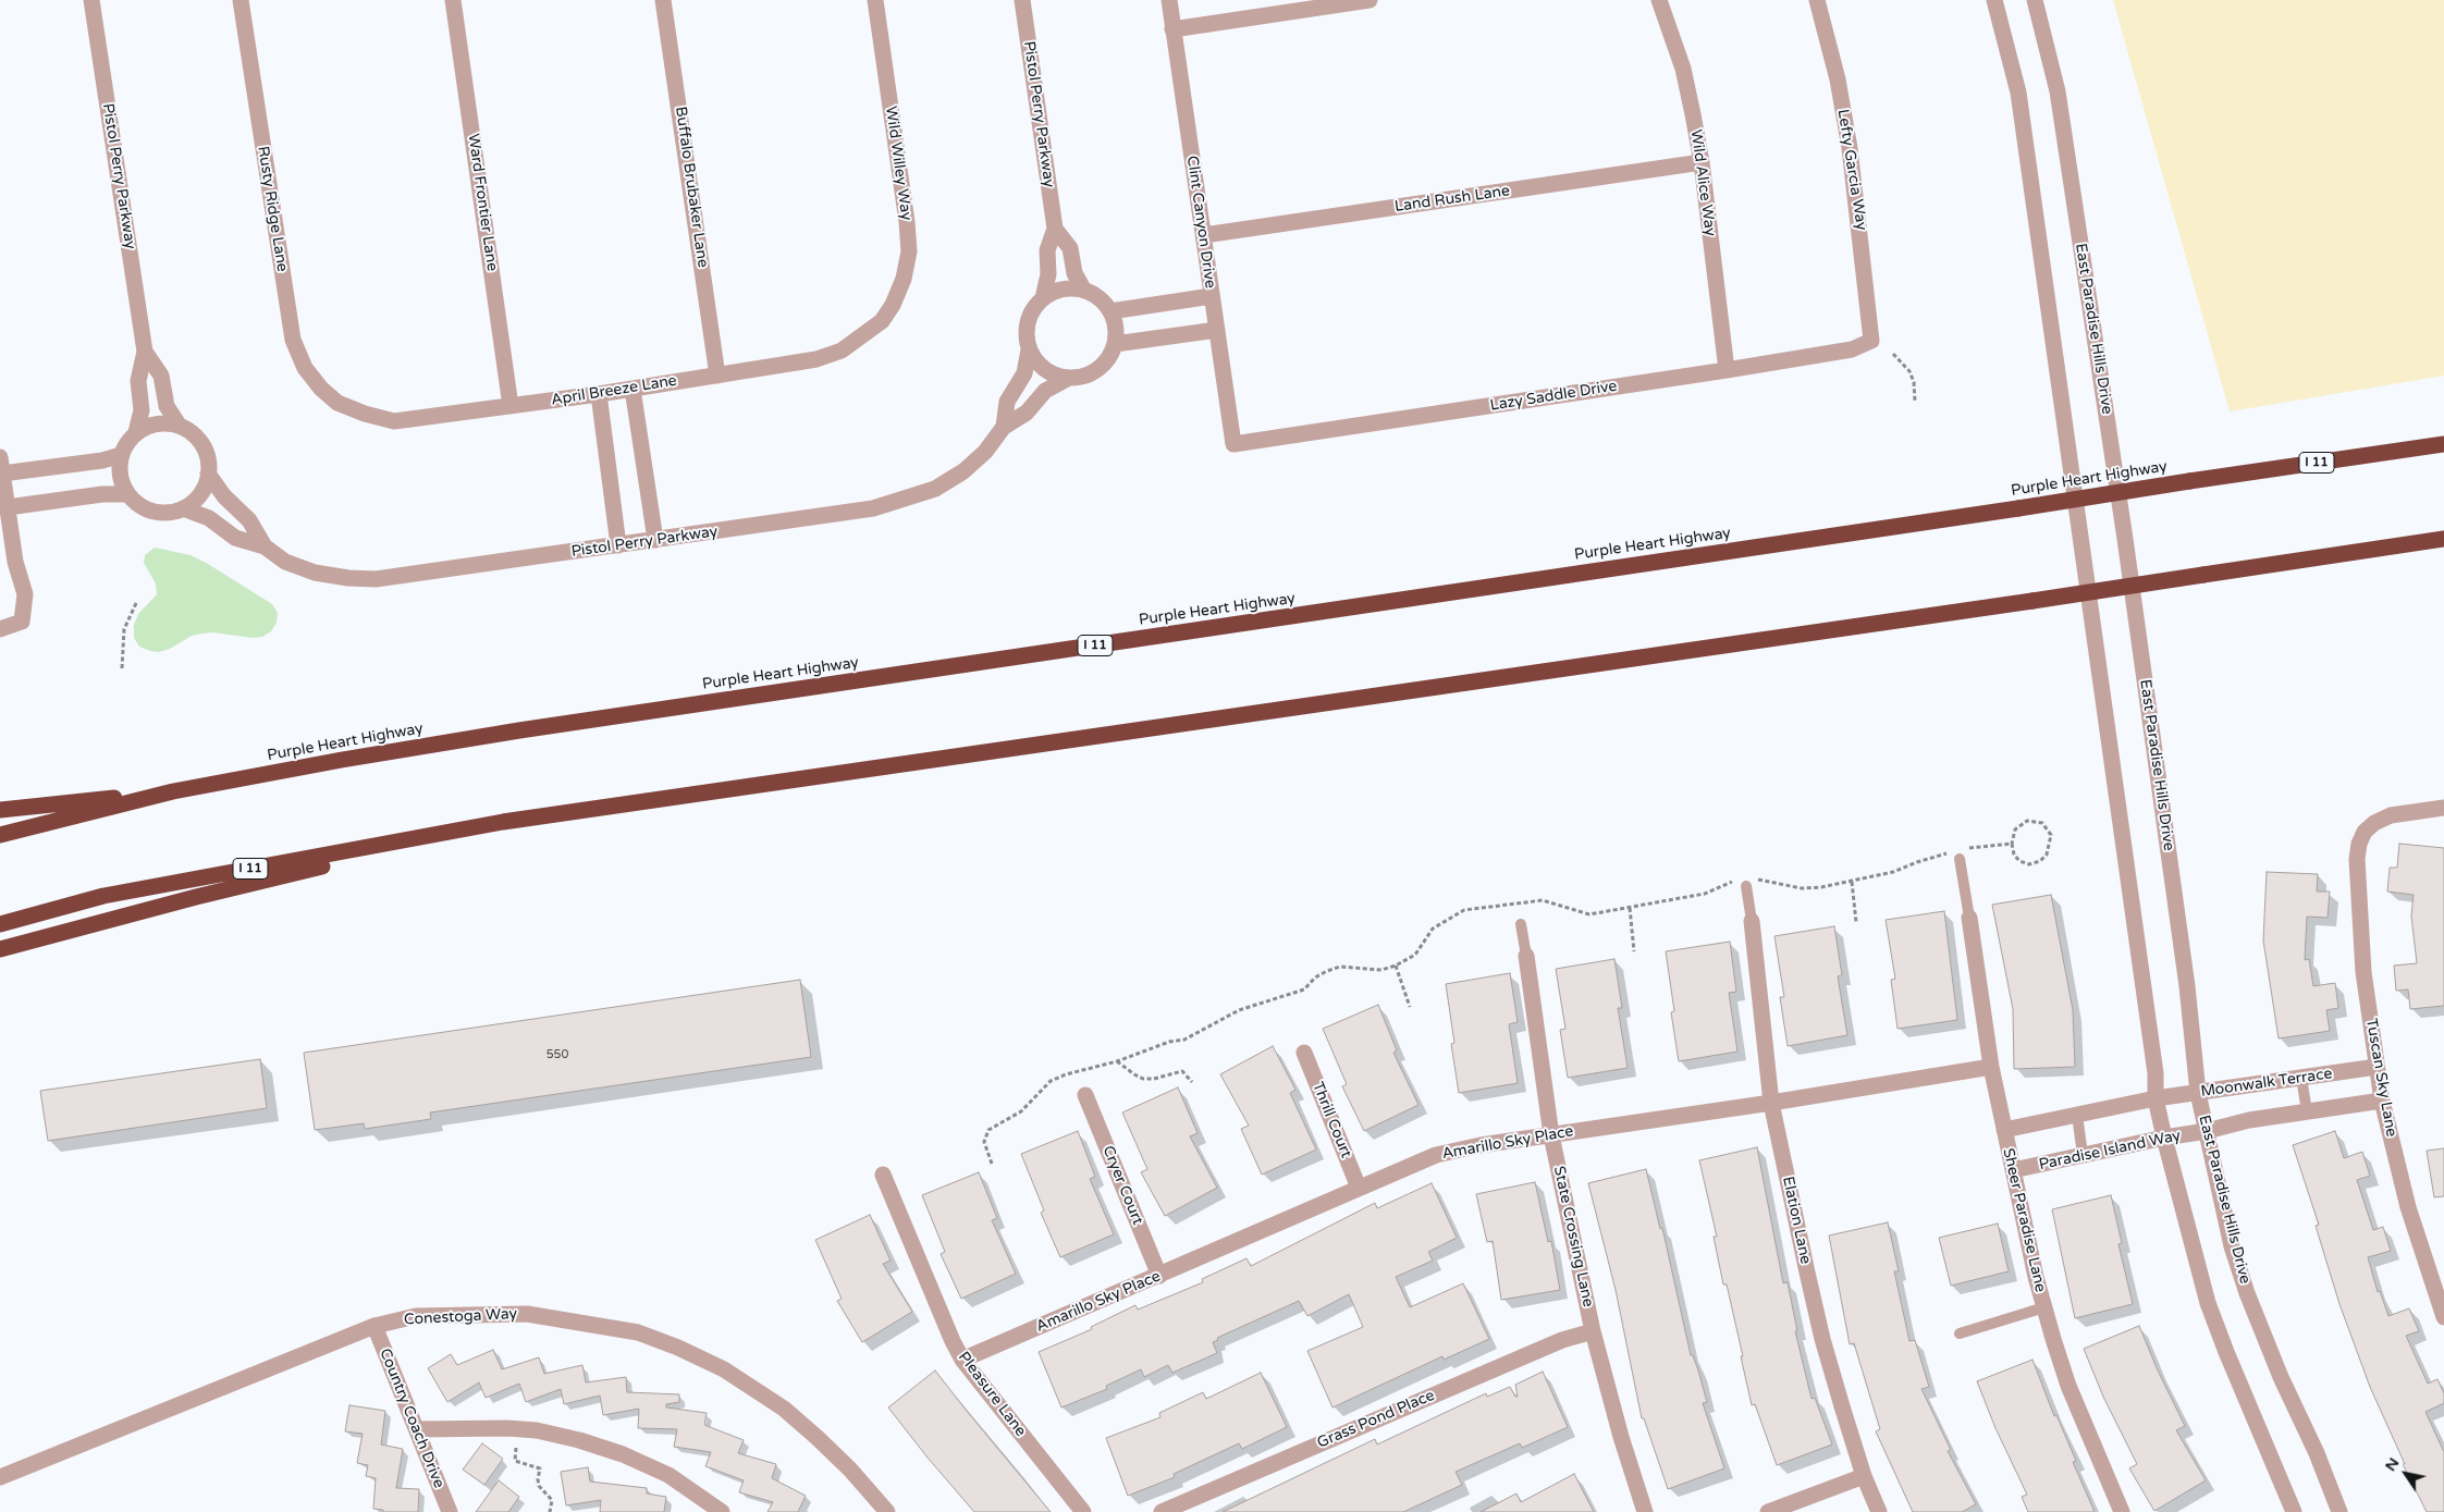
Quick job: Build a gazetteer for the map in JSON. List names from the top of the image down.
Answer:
{
  "streets": {
    "highway": ["I 11", "Purple Heart Highway"],
    "street": [
      "Pistol Perry Parkway",
      "Wild Willey Way",
      "Lefty Garcia Way",
      "Wild Alice Way",
      "Buffalo Brubaker Lane",
      "Land Rush Lane",
      "Ward Frontier Lane",
      "Rusty Ridge Lane",
      "Clint Canyon Drive",
      "East Paradise Hills Drive",
      "April Breeze Lane",
      "Lazy Saddle Drive",
      "Tuscan Sky Lane",
      "Moonwalk Terrace",
      "Thrill Court",
      "Amarillo Sky Place",
      "Paradise Island Way",
      "Cryer Court",
      "Elation Lane",
      "Sheer Paradise Lane",
      "State Crossing Lane",
      "Conestoga Way",
      "Pleasure Lane",
      "Country Coach Drive",
      "Grass Pond Place"
    ]
  },
  "crossings": [
    ["Wild Willey Way", "April Breeze Lane"],
    ["Lefty Garcia Way", "Lazy Saddle Drive"],
    ["Wild Alice Way", "Land Rush Lane"],
    ["Wild Alice Way", "Lazy Saddle Drive"],
    ["Buffalo Brubaker Lane", "April Breeze Lane"],
    ["Land Rush Lane", "Clint Canyon Drive"],
    ["Ward Frontier Lane", "April Breeze Lane"],
    ["Rusty Ridge Lane", "April Breeze Lane"],
    ["Clint Canyon Drive", "Lazy Saddle Drive"],
    ["East Paradise Hills Drive", "Moonwalk Terrace"],
    ["East Paradise Hills Drive", "Paradise Island Way"],
    ["Tuscan Sky Lane", "Moonwalk Terrace"],
    ["Thrill Court", "Amarillo Sky Place"],
    ["Amarillo Sky Place", "Cryer Court"],
    ["Amarillo Sky Place", "Elation Lane"],
    ["Amarillo Sky Place", "Sheer Paradise Lane"],
    ["Amarillo Sky Place", "State Crossing Lane"],
    ["Amarillo Sky Place", "Pleasure Lane"],
    ["Paradise Island Way", "Sheer Paradise Lane"],
    ["State Crossing Lane", "Grass Pond Place"],
    ["Conestoga Way", "Country Coach Drive"]
  ],
  "house_numbers": ["550"],
  "north": "top left"
}
